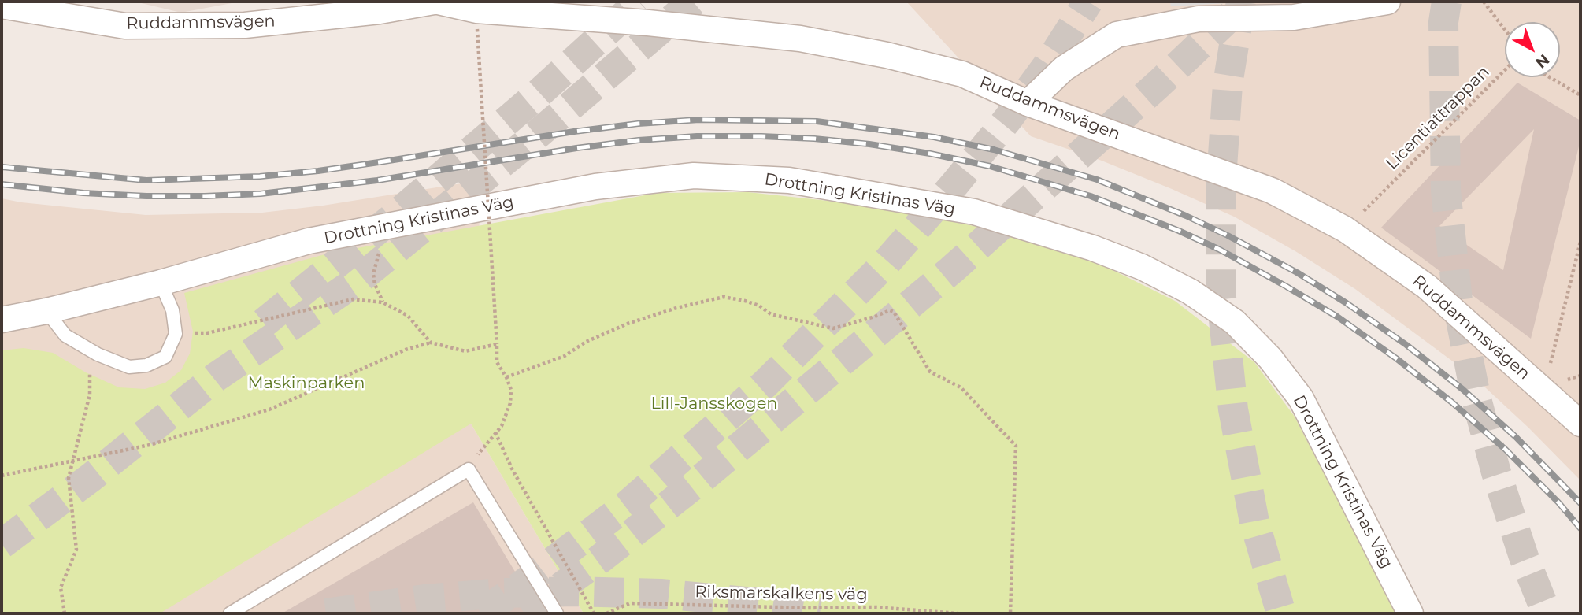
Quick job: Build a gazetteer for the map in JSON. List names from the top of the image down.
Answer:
{
  "streets": {
    "street": ["Ruddammsvägen", "Drottning Kristinas Väg"],
    "path": ["Licentiattrappan", "Riksmarskalkens väg"]
  },
  "parks": ["Maskinparken", "Lill-Jansskogen"],
  "north": "bottom right"
}
